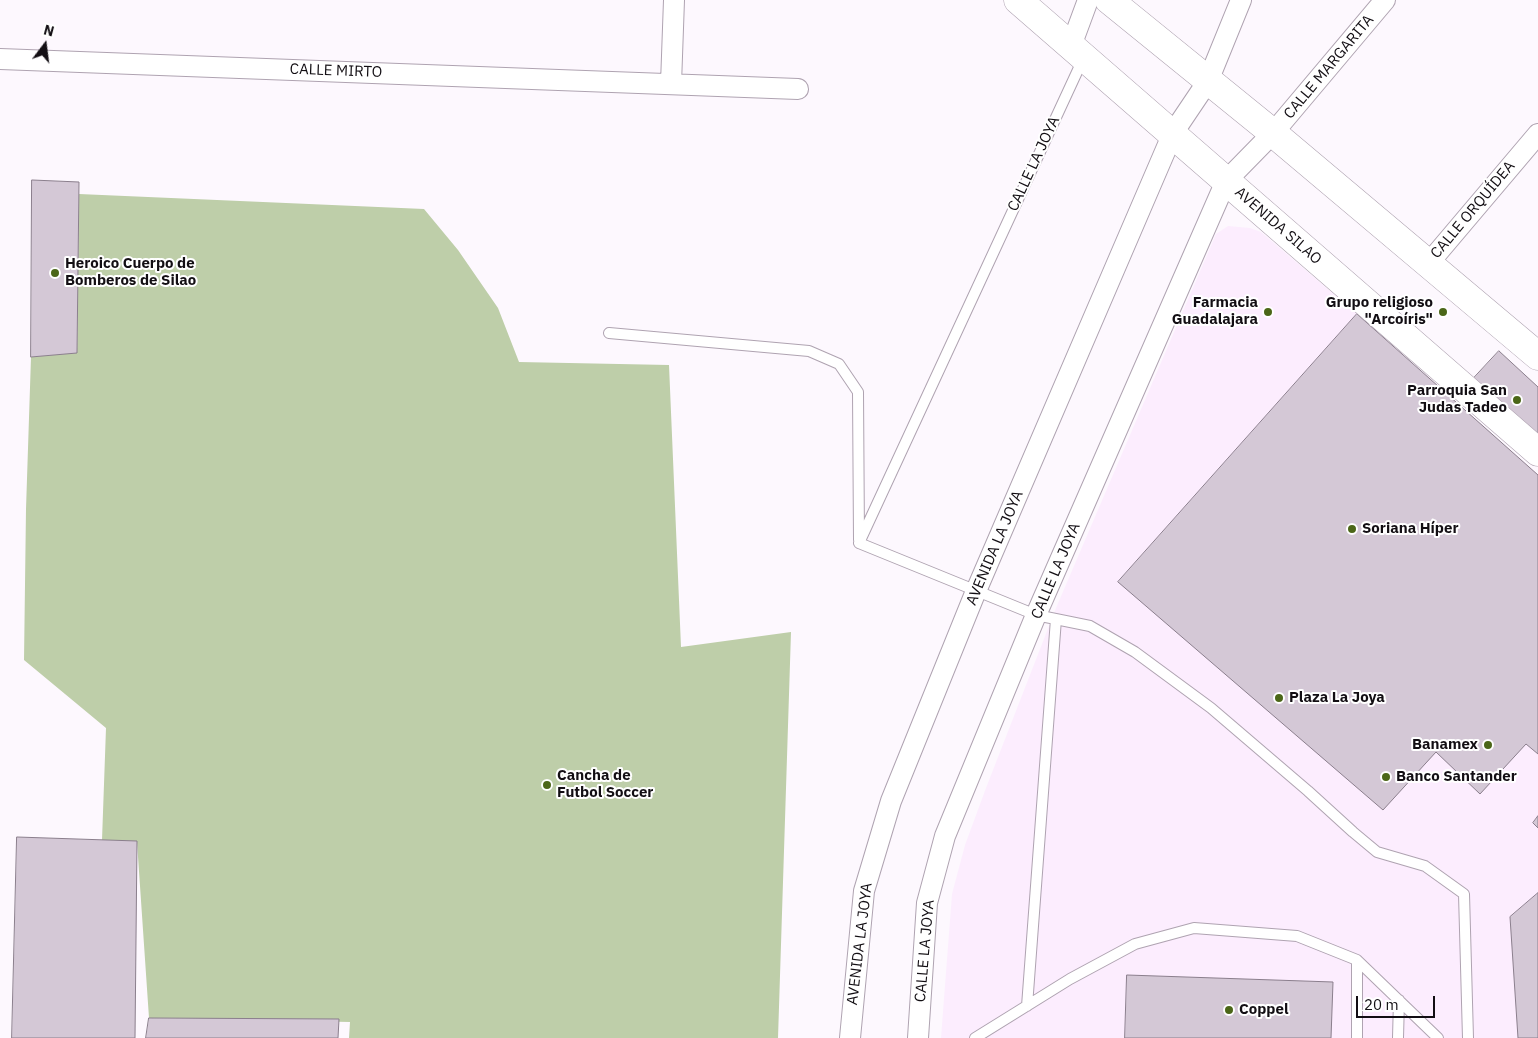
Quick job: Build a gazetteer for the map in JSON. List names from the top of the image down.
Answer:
{
  "streets": {
    "street": [
      "CALLE MARGARITA",
      "CALLE MIRTO",
      "CALLE LA JOYA",
      "CALLE ORQUÍDEA",
      "AVENIDA SILAO",
      "AVENIDA LA JOYA"
    ]
  },
  "crossings": [
    ["CALLE MARGARITA", "CALLE LA JOYA"],
    ["CALLE LA JOYA", "AVENIDA SILAO"],
    ["AVENIDA SILAO", "AVENIDA LA JOYA"]
  ],
  "places": [
    "Heroico Cuerpo de Bomberos de Silao",
    "Farmacia Guadalajara",
    "Grupo religioso \"Arcoíris\"",
    "Parroquia San Judas Tadeo",
    "Soriana Híper",
    "Plaza La Joya",
    "Banamex",
    "Banco Santander",
    "Cancha de Futbol Soccer",
    "Coppel"
  ],
  "scale_bar": "20 m",
  "north": "top"
}
